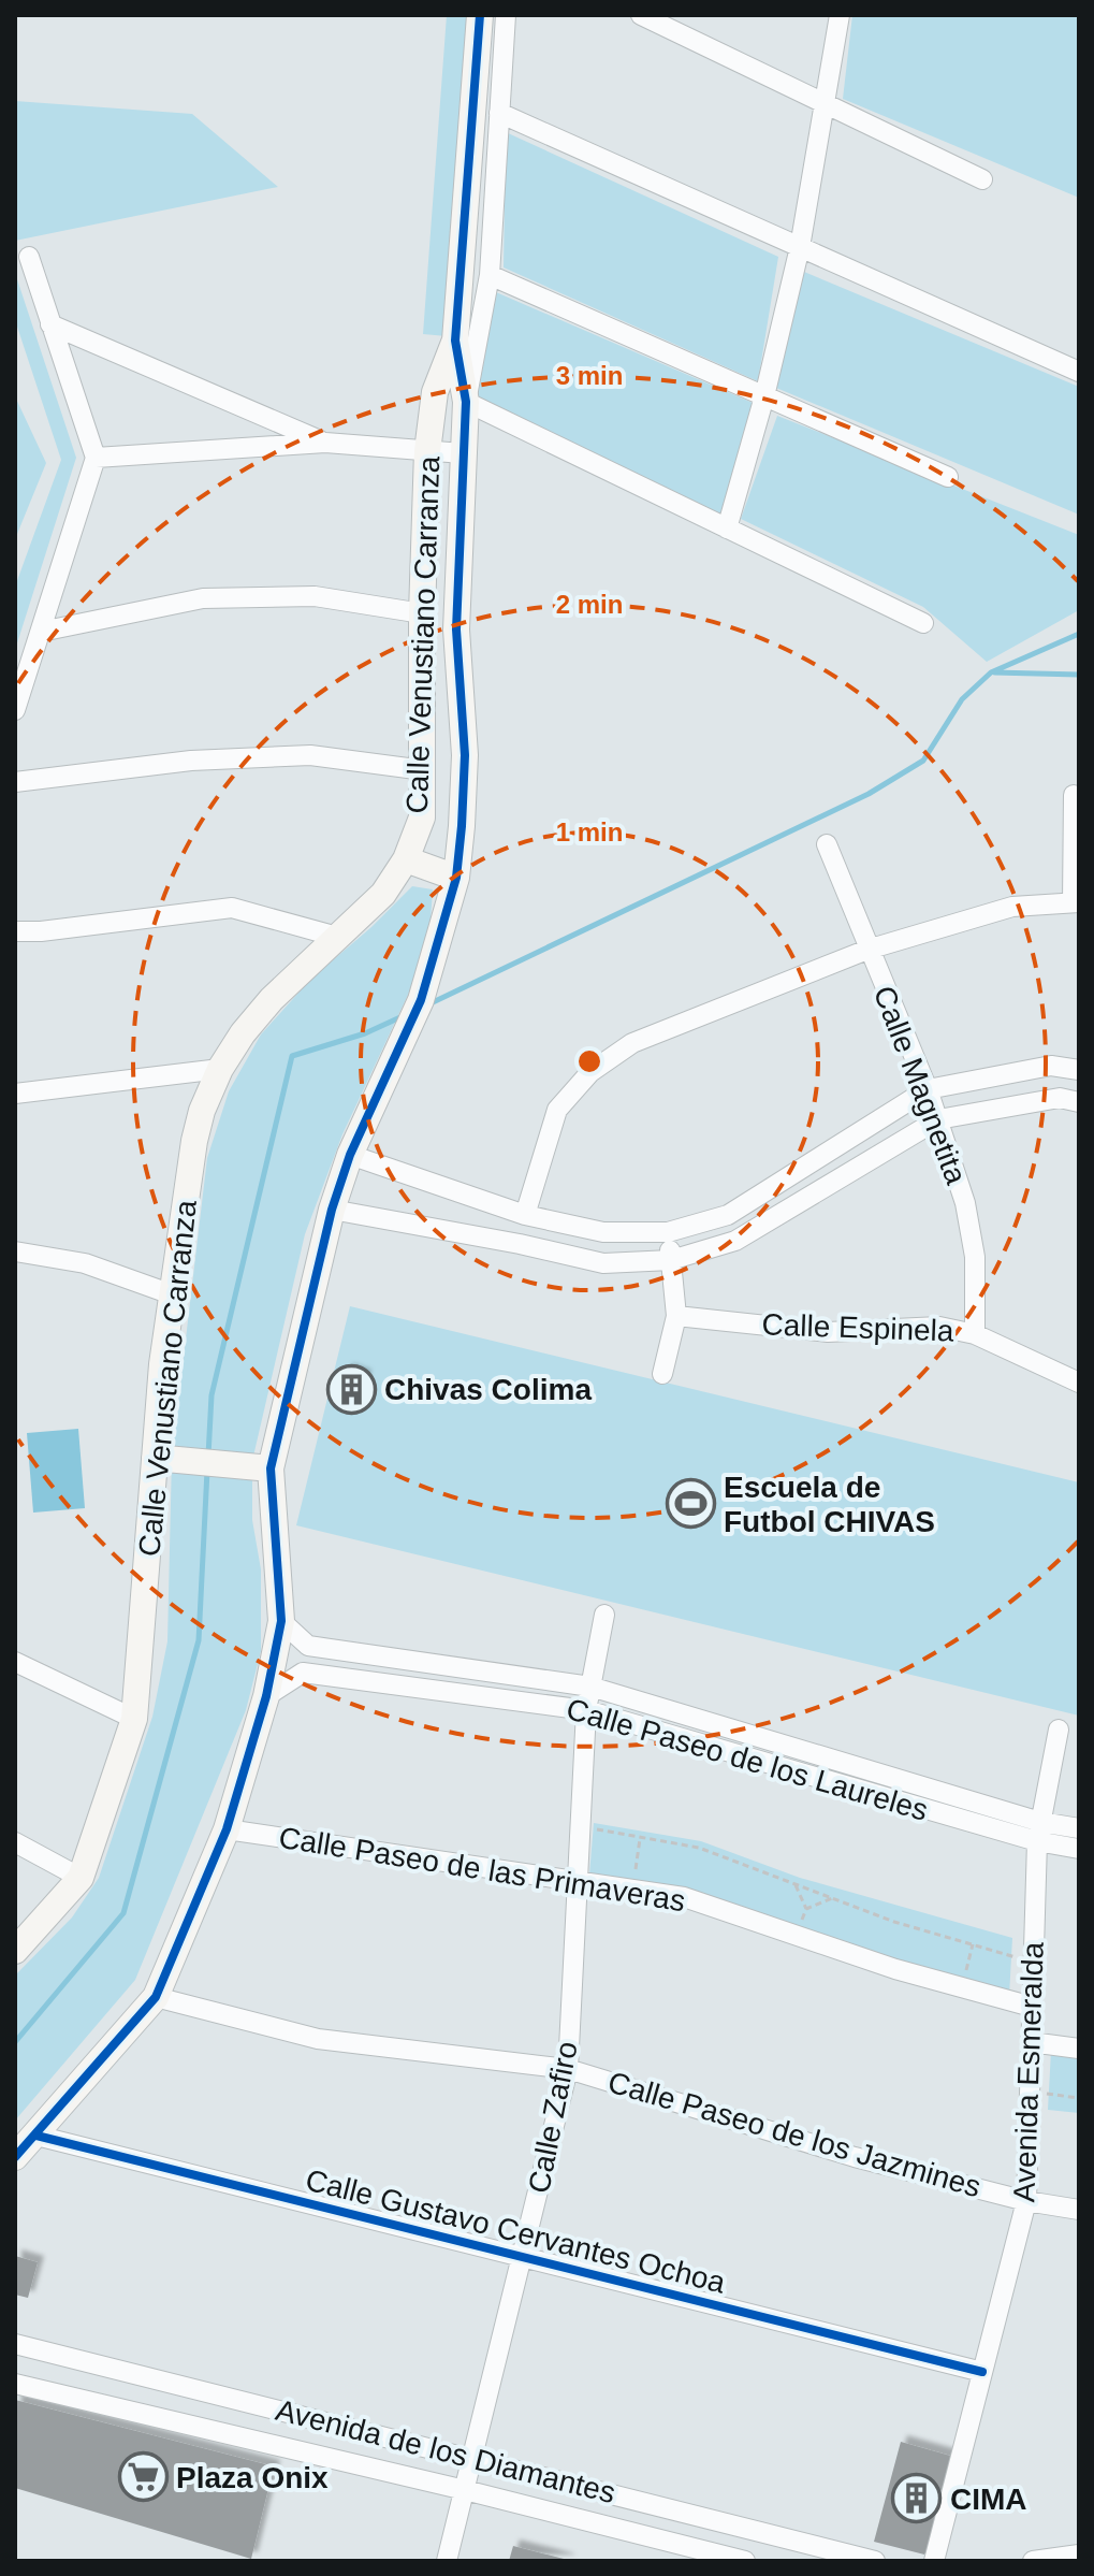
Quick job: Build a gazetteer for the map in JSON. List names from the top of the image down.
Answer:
{
  "streets": {
    "street": [
      "Calle Venustiano Carranza",
      "Calle Magnetita",
      "Calle Espinela",
      "Calle Paseo de los Laureles",
      "Calle Paseo de las Primaveras",
      "Avenida Esmeralda",
      "Calle Zafiro",
      "Calle Paseo de los Jazmines",
      "Calle Gustavo Cervantes Ochoa",
      "Avenida de los Diamantes"
    ]
  },
  "crossings": [
    ["Calle Venustiano Carranza", "Calle Paseo de los Laureles"],
    ["Calle Venustiano Carranza", "Calle Paseo de las Primaveras"],
    ["Calle Venustiano Carranza", "Calle Paseo de los Jazmines"],
    ["Calle Venustiano Carranza", "Calle Gustavo Cervantes Ochoa"],
    ["Calle Magnetita", "Calle Espinela"],
    ["Calle Paseo de los Laureles", "Avenida Esmeralda"],
    ["Calle Paseo de los Laureles", "Calle Zafiro"],
    ["Calle Paseo de las Primaveras", "Avenida Esmeralda"],
    ["Calle Paseo de las Primaveras", "Calle Zafiro"],
    ["Avenida Esmeralda", "Calle Paseo de los Jazmines"],
    ["Avenida Esmeralda", "Calle Gustavo Cervantes Ochoa"],
    ["Calle Zafiro", "Calle Paseo de los Jazmines"],
    ["Calle Zafiro", "Calle Gustavo Cervantes Ochoa"],
    ["Calle Zafiro", "Avenida de los Diamantes"]
  ],
  "places": {
    "building": ["Chivas Colima", "CIMA"],
    "sports": ["Escuela de Futbol CHIVAS"],
    "supermarket": ["Plaza Onix"]
  },
  "rings": ["3 min", "2 min", "1 min"]
}
